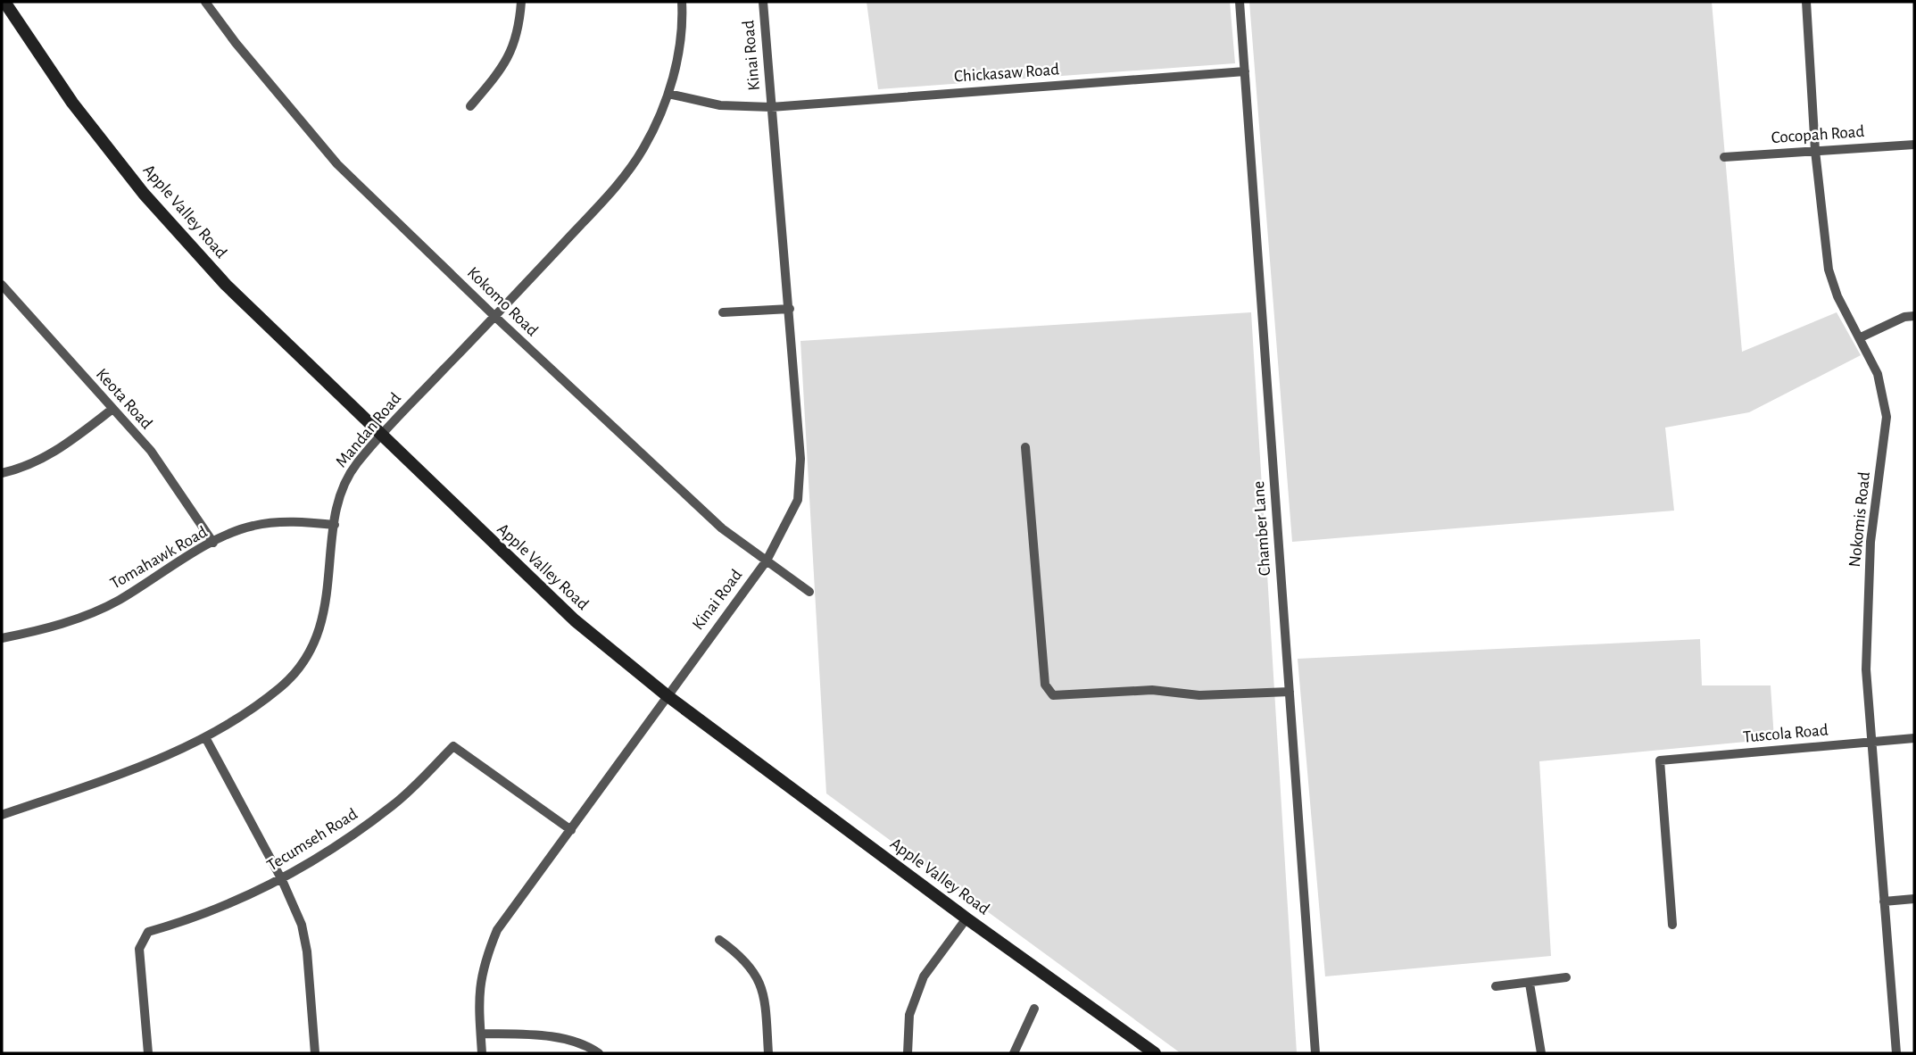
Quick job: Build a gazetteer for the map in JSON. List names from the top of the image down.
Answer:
{
  "streets": {
    "main road": ["Apple Valley Road"],
    "street": [
      "Kinai Road",
      "Chickasaw Road",
      "Cocopah Road",
      "Kokomo Road",
      "Keota Road",
      "Mandan Road",
      "Nokomis Road",
      "Chamber Lane",
      "Tomahawk Road",
      "Tuscola Road",
      "Tecumseh Road"
    ]
  },
  "crossings": [
    ["Kinai Road", "Chickasaw Road"],
    ["Kinai Road", "Apple Valley Road"],
    ["Kinai Road", "Kokomo Road"],
    ["Kinai Road", "Mandan Road"],
    ["Kinai Road", "Tecumseh Road"],
    ["Chickasaw Road", "Chamber Lane"],
    ["Cocopah Road", "Nokomis Road"],
    ["Apple Valley Road", "Mandan Road"],
    ["Kokomo Road", "Mandan Road"],
    ["Keota Road", "Tomahawk Road"],
    ["Mandan Road", "Tomahawk Road"],
    ["Nokomis Road", "Tuscola Road"]
  ]
}
